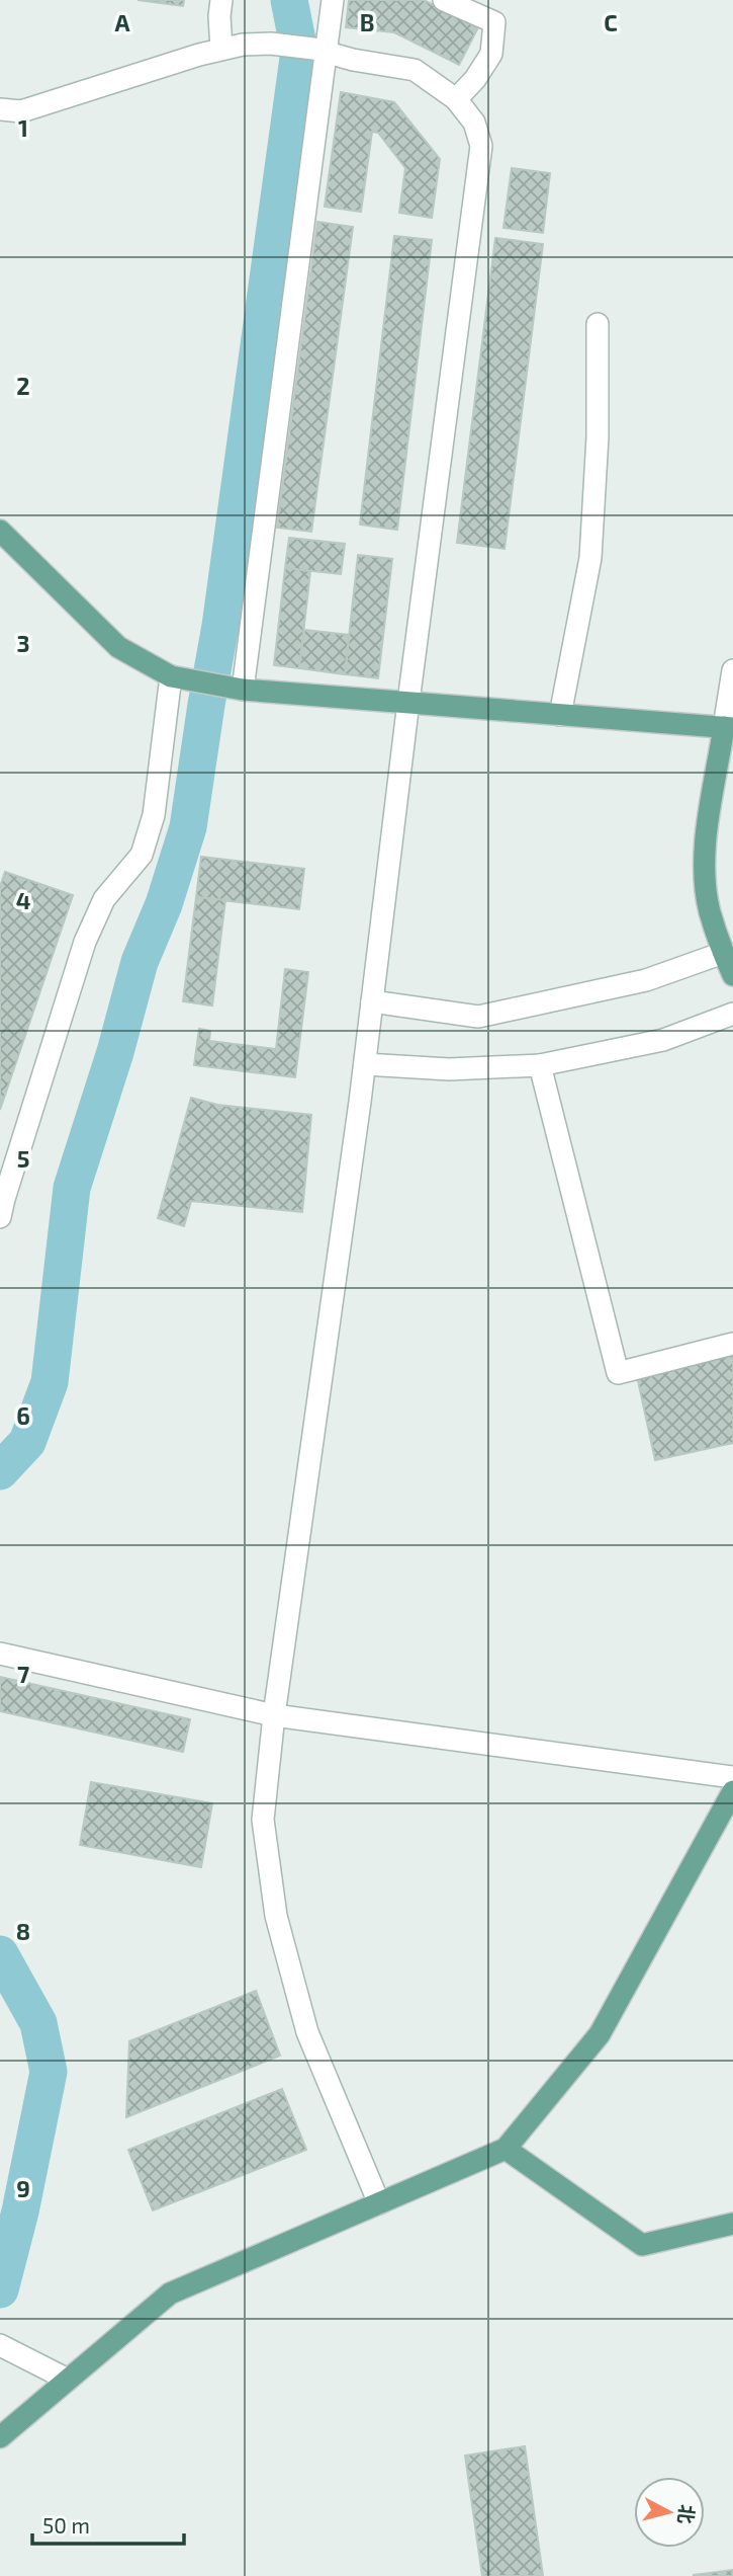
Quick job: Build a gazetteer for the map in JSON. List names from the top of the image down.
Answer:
{
  "scale_bar": "50 m",
  "north": "right",
  "grid": {
    "columns": ["A", "B", "C"],
    "rows": [
      "1",
      "2",
      "3",
      "4",
      "5",
      "6",
      "7",
      "8",
      "9"
    ]
  }
}
